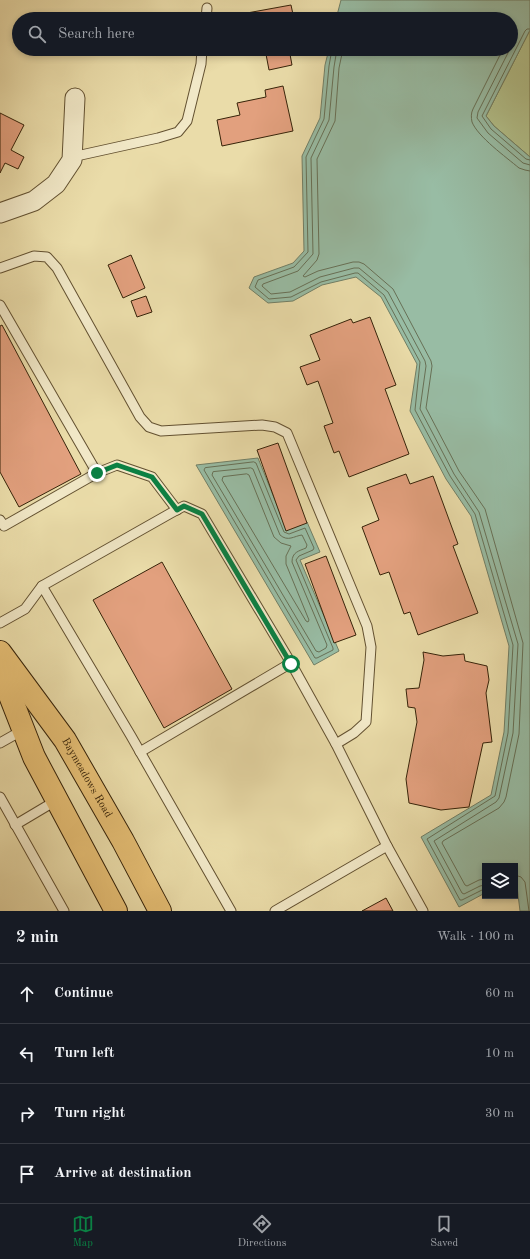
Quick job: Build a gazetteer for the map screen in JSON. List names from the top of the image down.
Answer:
{
  "streets": {
    "main road": ["Baymeadows Road"]
  },
  "page": {
    "search": "Search here",
    "heading": ["2 min", "Walk · 100 m"],
    "list": [
      ["Continue", "60 m"],
      ["Turn left", "10 m"],
      ["Turn right", "30 m"],
      "Arrive at destination"
    ],
    "nav": ["Map", "Directions", "Saved"]
  }
}
